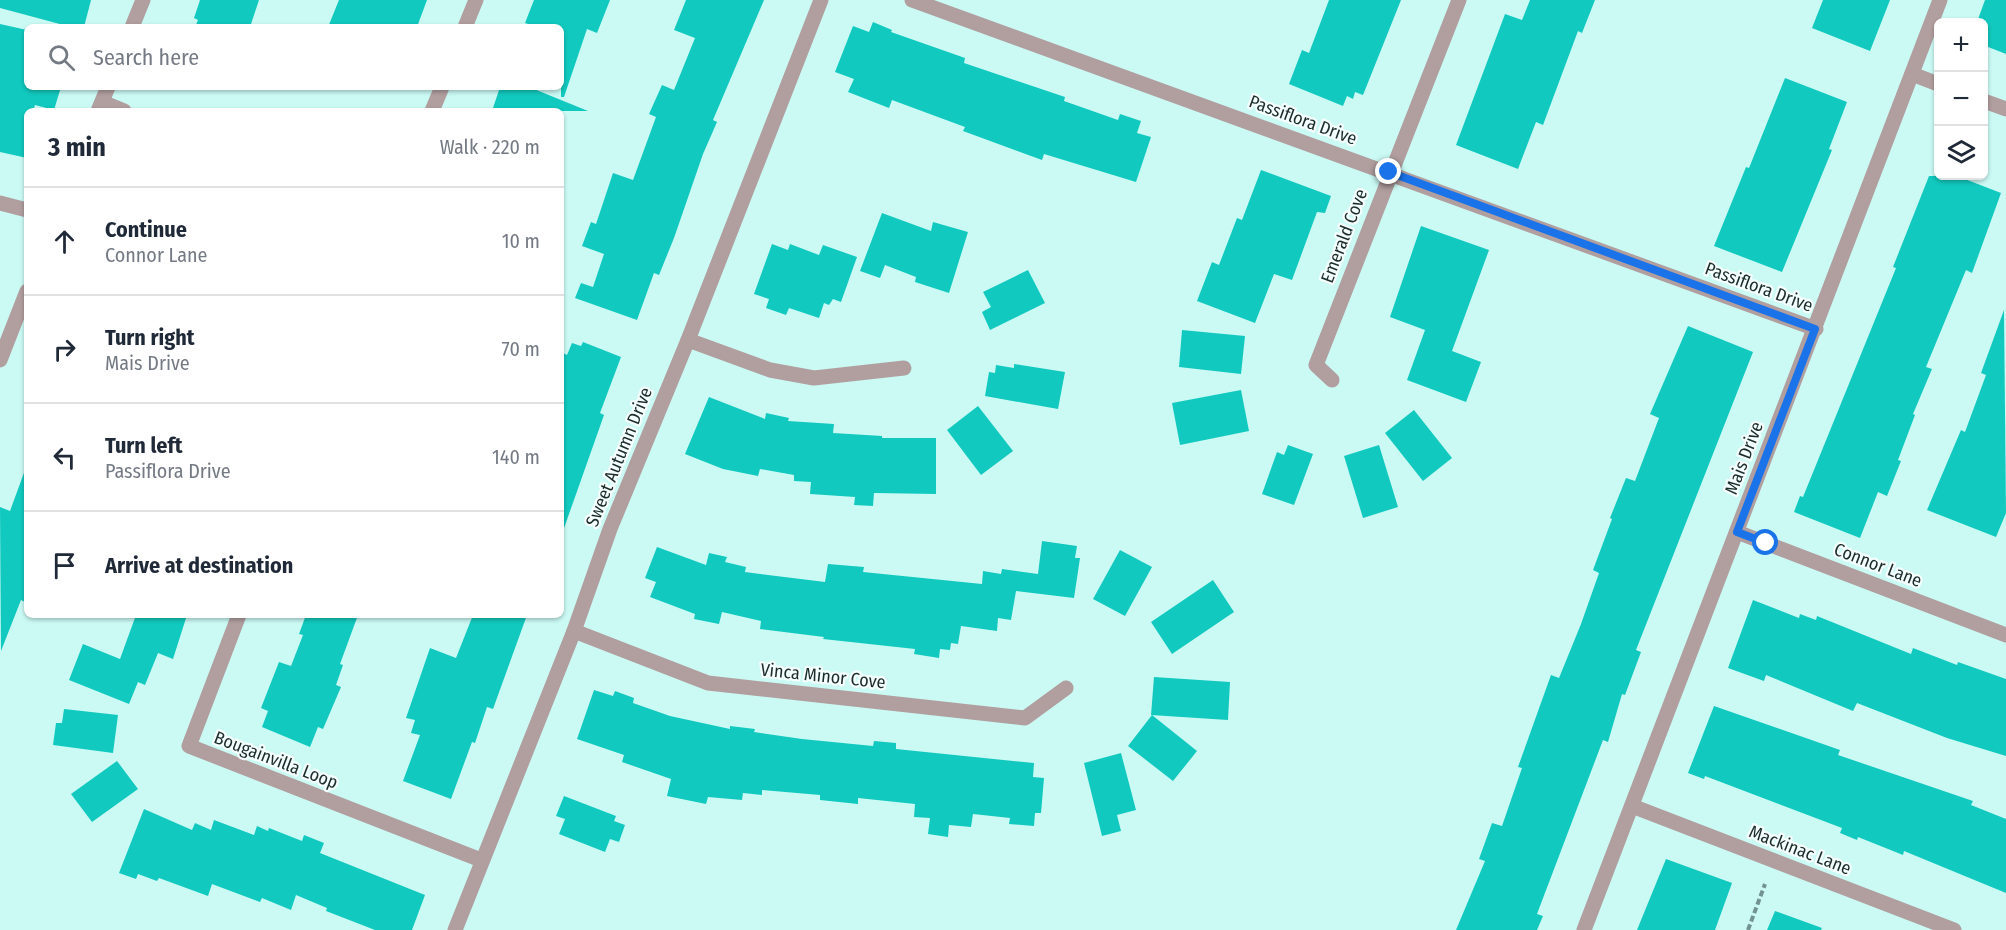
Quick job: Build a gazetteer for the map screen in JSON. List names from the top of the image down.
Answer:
{
  "streets": {
    "street": [
      "Passiflora Drive",
      "Emerald Cove",
      "Sweet Autumn Drive",
      "Mais Drive",
      "Connor Lane",
      "Vinca Minor Cove",
      "Bougainvilla Loop",
      "Mackinac Lane"
    ]
  },
  "crossings": [
    ["Passiflora Drive", "Emerald Cove"],
    ["Passiflora Drive", "Mais Drive"],
    ["Sweet Autumn Drive", "Vinca Minor Cove"],
    ["Sweet Autumn Drive", "Bougainvilla Loop"],
    ["Mais Drive", "Connor Lane"],
    ["Mais Drive", "Mackinac Lane"]
  ],
  "page": {
    "map_buttons": ["+", "−"],
    "search": "Search here",
    "heading": ["3 min", "Walk · 220 m"],
    "list": [
      ["Continue", "Connor Lane", "10 m"],
      ["Turn right", "Mais Drive", "70 m"],
      ["Turn left", "Passiflora Drive", "140 m"],
      "Arrive at destination"
    ]
  }
}
